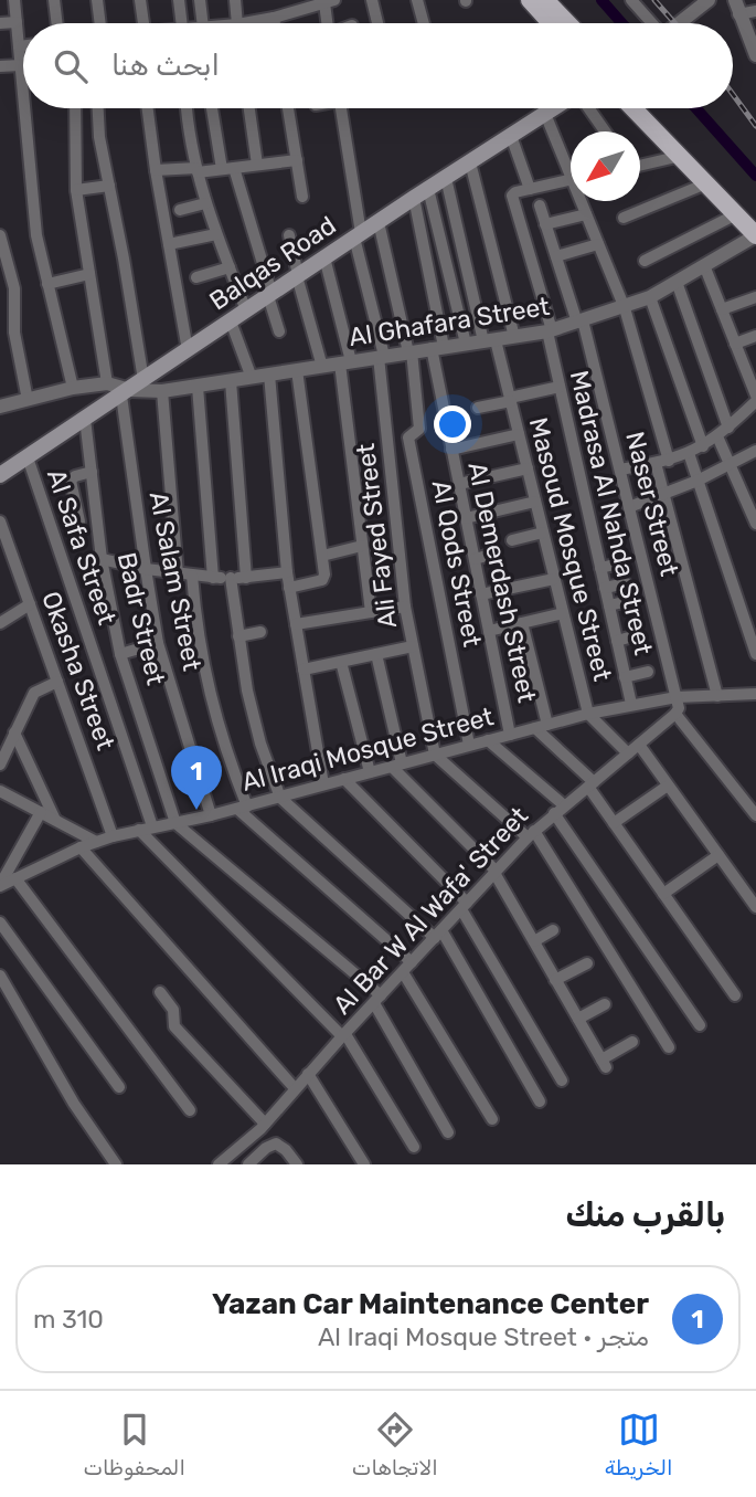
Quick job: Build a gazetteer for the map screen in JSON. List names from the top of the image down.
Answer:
{
  "streets": {
    "main road": ["Balqas Road"],
    "street": [
      "Al Ghafara Street",
      "Naser Street",
      "Madrasa Al Nahda Street",
      "Ali Fayed Street",
      "Al Safa Street",
      "Masoud Mosque Street",
      "Al Qods Street",
      "Al Salam Street",
      "Al Demerdash Street",
      "Badr Street",
      "Okasha Street",
      "Al Iraqi Mosque Street",
      "Al Bar W Al Wafa' Street"
    ]
  },
  "crossings": [
    ["Balqas Road", "Al Ghafara Street"],
    ["Balqas Road", "Ali Fayed Street"],
    ["Balqas Road", "Al Safa Street"],
    ["Balqas Road", "Masoud Mosque Street"],
    ["Balqas Road", "Al Salam Street"],
    ["Balqas Road", "Al Demerdash Street"],
    ["Balqas Road", "Badr Street"],
    ["Al Ghafara Street", "Naser Street"],
    ["Al Ghafara Street", "Madrasa Al Nahda Street"],
    ["Al Ghafara Street", "Ali Fayed Street"],
    ["Al Ghafara Street", "Masoud Mosque Street"],
    ["Al Ghafara Street", "Al Qods Street"],
    ["Al Ghafara Street", "Al Salam Street"],
    ["Al Ghafara Street", "Al Demerdash Street"],
    ["Naser Street", "Al Iraqi Mosque Street"],
    ["Madrasa Al Nahda Street", "Al Iraqi Mosque Street"],
    ["Ali Fayed Street", "Al Iraqi Mosque Street"],
    ["Al Safa Street", "Al Iraqi Mosque Street"],
    ["Masoud Mosque Street", "Al Iraqi Mosque Street"],
    ["Masoud Mosque Street", "Al Bar W Al Wafa' Street"],
    ["Al Qods Street", "Al Iraqi Mosque Street"],
    ["Al Salam Street", "Al Iraqi Mosque Street"],
    ["Al Demerdash Street", "Al Iraqi Mosque Street"],
    ["Badr Street", "Al Iraqi Mosque Street"],
    ["Okasha Street", "Al Iraqi Mosque Street"]
  ],
  "north": "bottom left",
  "page": {
    "search": "ابحث هنا",
    "pins": "1",
    "heading": "بالقرب منك",
    "list": [
      {
        "mark": "1",
        "name": "Yazan Car Maintenance Center",
        "note": "متجر · Al Iraqi Mosque Street",
        "value": "310 m"
      }
    ],
    "nav": ["الخريطة", "الاتجاهات", "المحفوظات"]
  }
}
